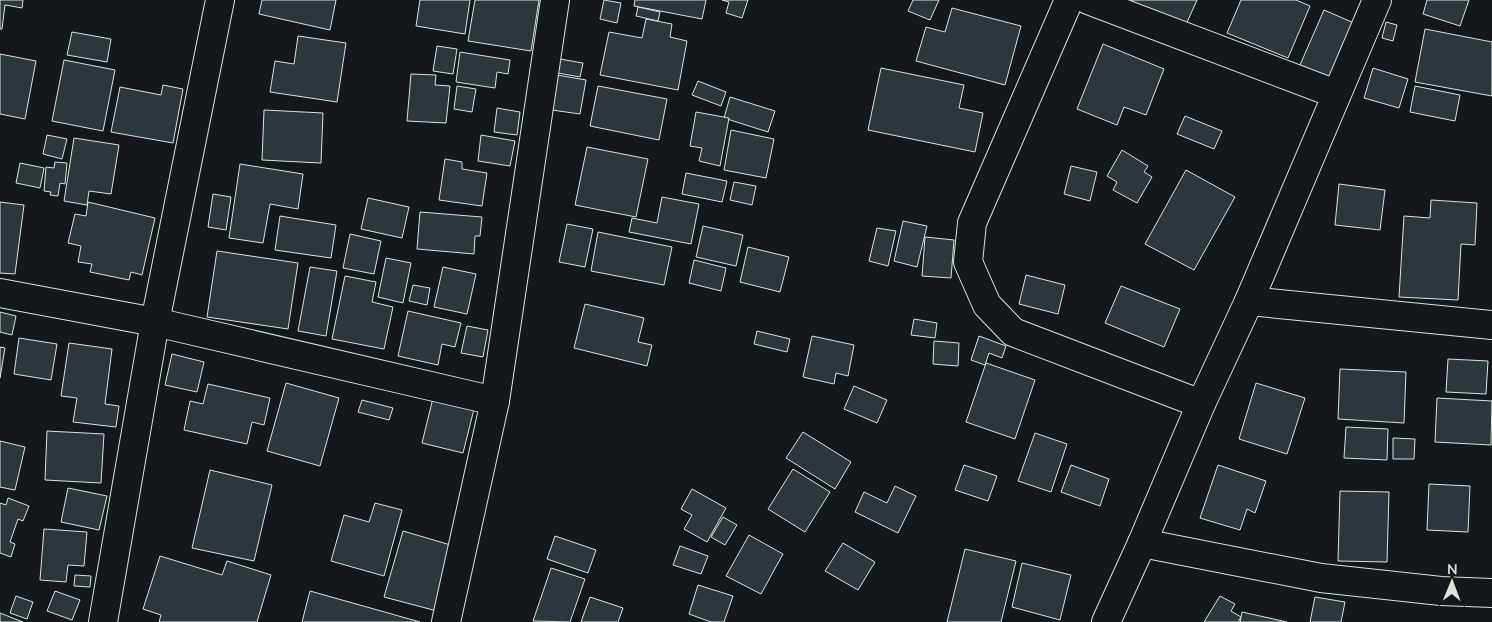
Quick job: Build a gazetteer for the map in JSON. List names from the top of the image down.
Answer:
{
  "north": "top"
}
